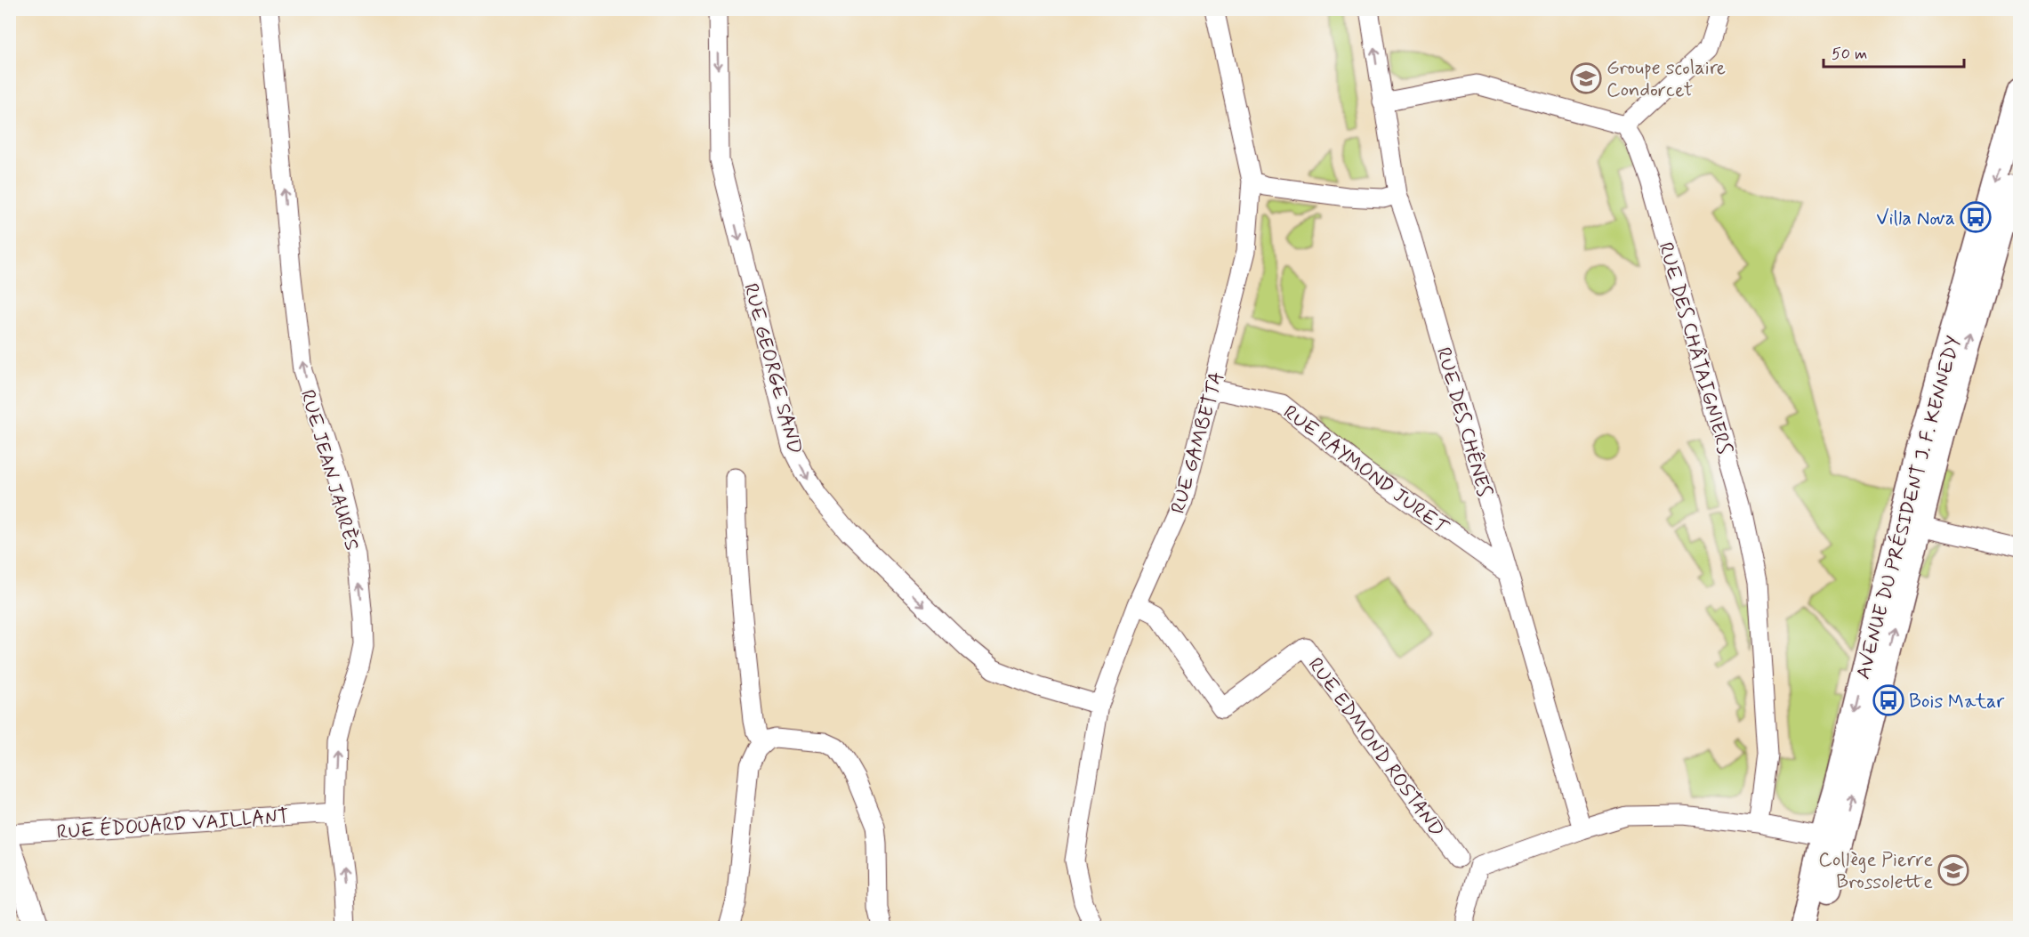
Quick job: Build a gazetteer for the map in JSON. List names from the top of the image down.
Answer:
{
  "streets": {
    "main road": ["AVENUE DU PRÉSIDENT J. F. KENNEDY"],
    "street": [
      "RUE DES CHÂTAIGNIERS",
      "RUE GEORGE SAND",
      "RUE DES CHÊNES",
      "RUE GAMBETTA",
      "RUE RAYMOND JURET",
      "RUE JEAN JAURÈS",
      "RUE EDMOND ROSTAND",
      "RUE ÉDOUARD VAILLANT"
    ]
  },
  "crossings": [
    ["RUE GEORGE SAND", "RUE GAMBETTA"],
    ["RUE DES CHÊNES", "RUE RAYMOND JURET"],
    ["RUE GAMBETTA", "RUE RAYMOND JURET"],
    ["RUE GAMBETTA", "RUE EDMOND ROSTAND"],
    ["RUE JEAN JAURÈS", "RUE ÉDOUARD VAILLANT"]
  ],
  "one_way": ["RUE GEORGE SAND", "RUE JEAN JAURÈS"],
  "places": {
    "school or university": ["Groupe scolaire Condorcet", "Collège Pierre Brossolette"],
    "bus stop": ["Villa Nova", "Bois Matar"]
  },
  "scale_bar": "50 m"
}
